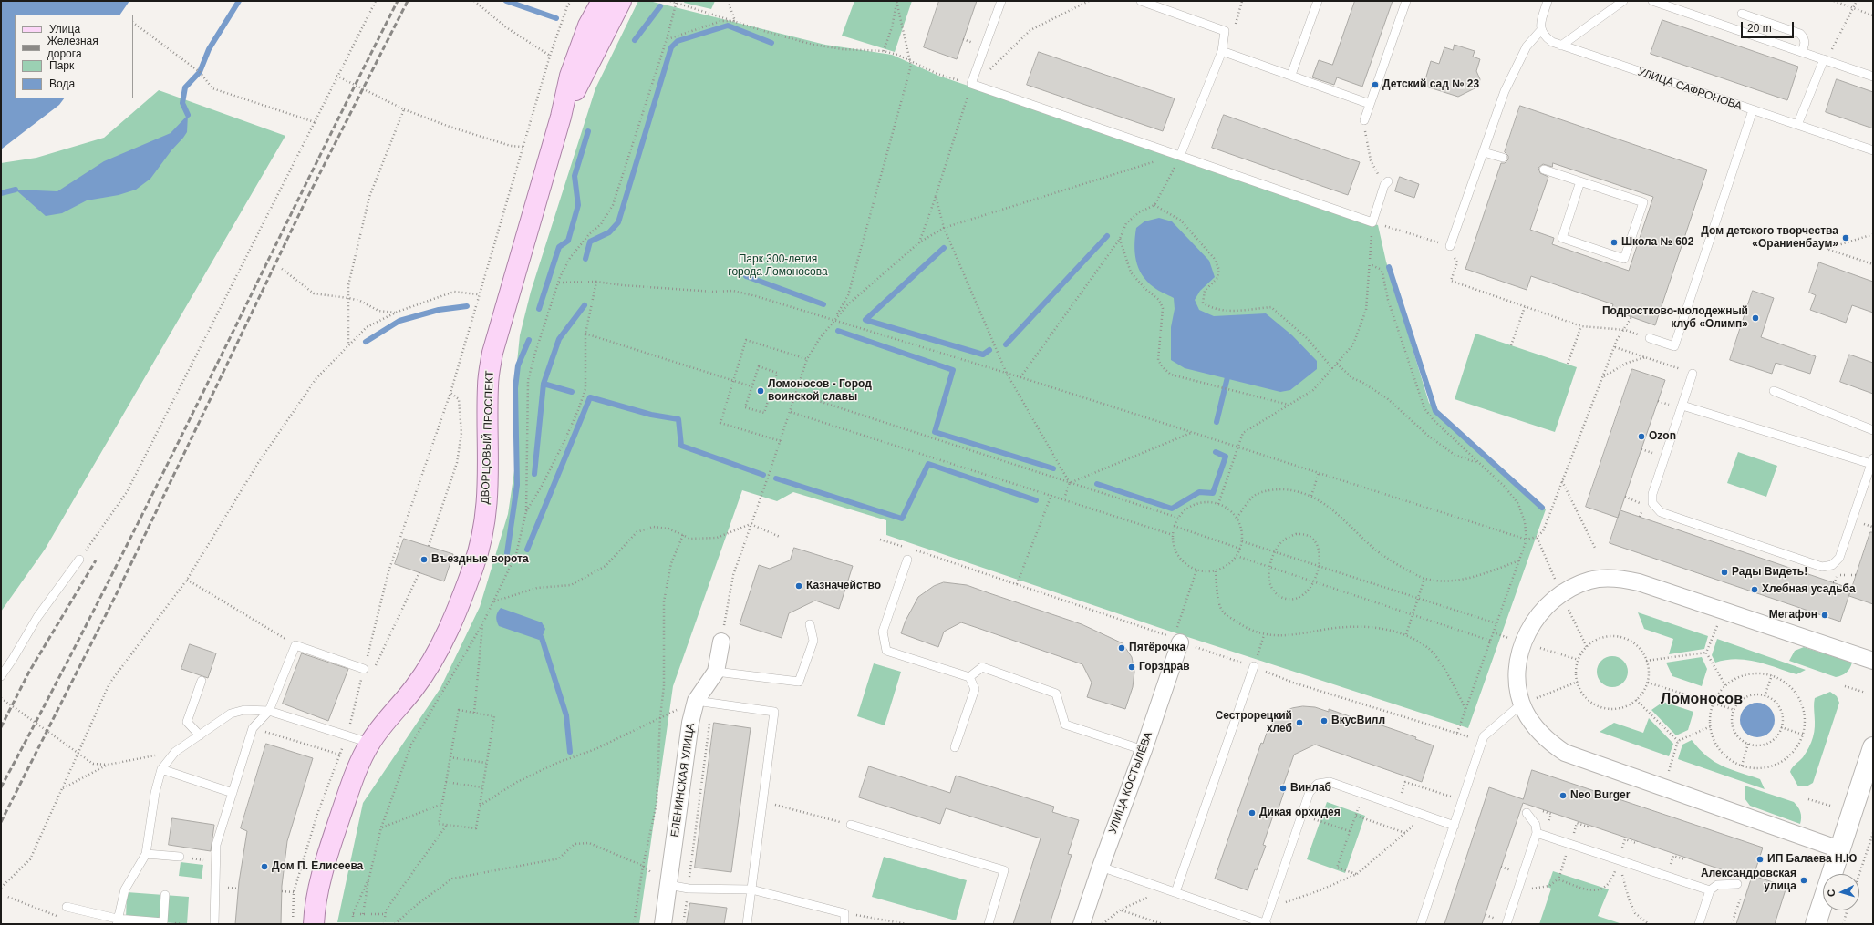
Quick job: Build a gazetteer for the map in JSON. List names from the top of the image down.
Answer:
{
  "streets": {
    "main road": ["ДВОРЦОВЫЙ ПРОСПЕКТ"],
    "street": ["ЕЛЕНИНСКАЯ УЛИЦА", "УЛИЦА КОСТЫЛЁВА"],
    "lane": ["УЛИЦА САФРОНОВА"]
  },
  "districts": ["Ломоносов"],
  "parks": ["Парк 300-летия города Ломоносова"],
  "places": [
    "Детский сад № 23",
    "Дом детского творчества «Ораниенбаум»",
    "Школа № 602",
    "Подростково-молодежный клуб «Олимп»",
    "Ломоносов - Город воинской славы",
    "Ozon",
    "Въездные ворота",
    "Рады Видеть!",
    "Казначейство",
    "Хлебная усадьба",
    "Мегафон",
    "Пятёрочка",
    "Горздрав",
    "ВкусВилл",
    "Сестрорецкий хлеб",
    "Винлаб",
    "Neo Burger",
    "Дикая орхидея",
    "ИП Балаева Н.Ю",
    "Дом П. Елисеева",
    "Александровская улица"
  ],
  "legend": [
    "Улица",
    "Железная дорога",
    "Парк",
    "Вода"
  ],
  "scale_bar": "20 m",
  "north": "left"
}
